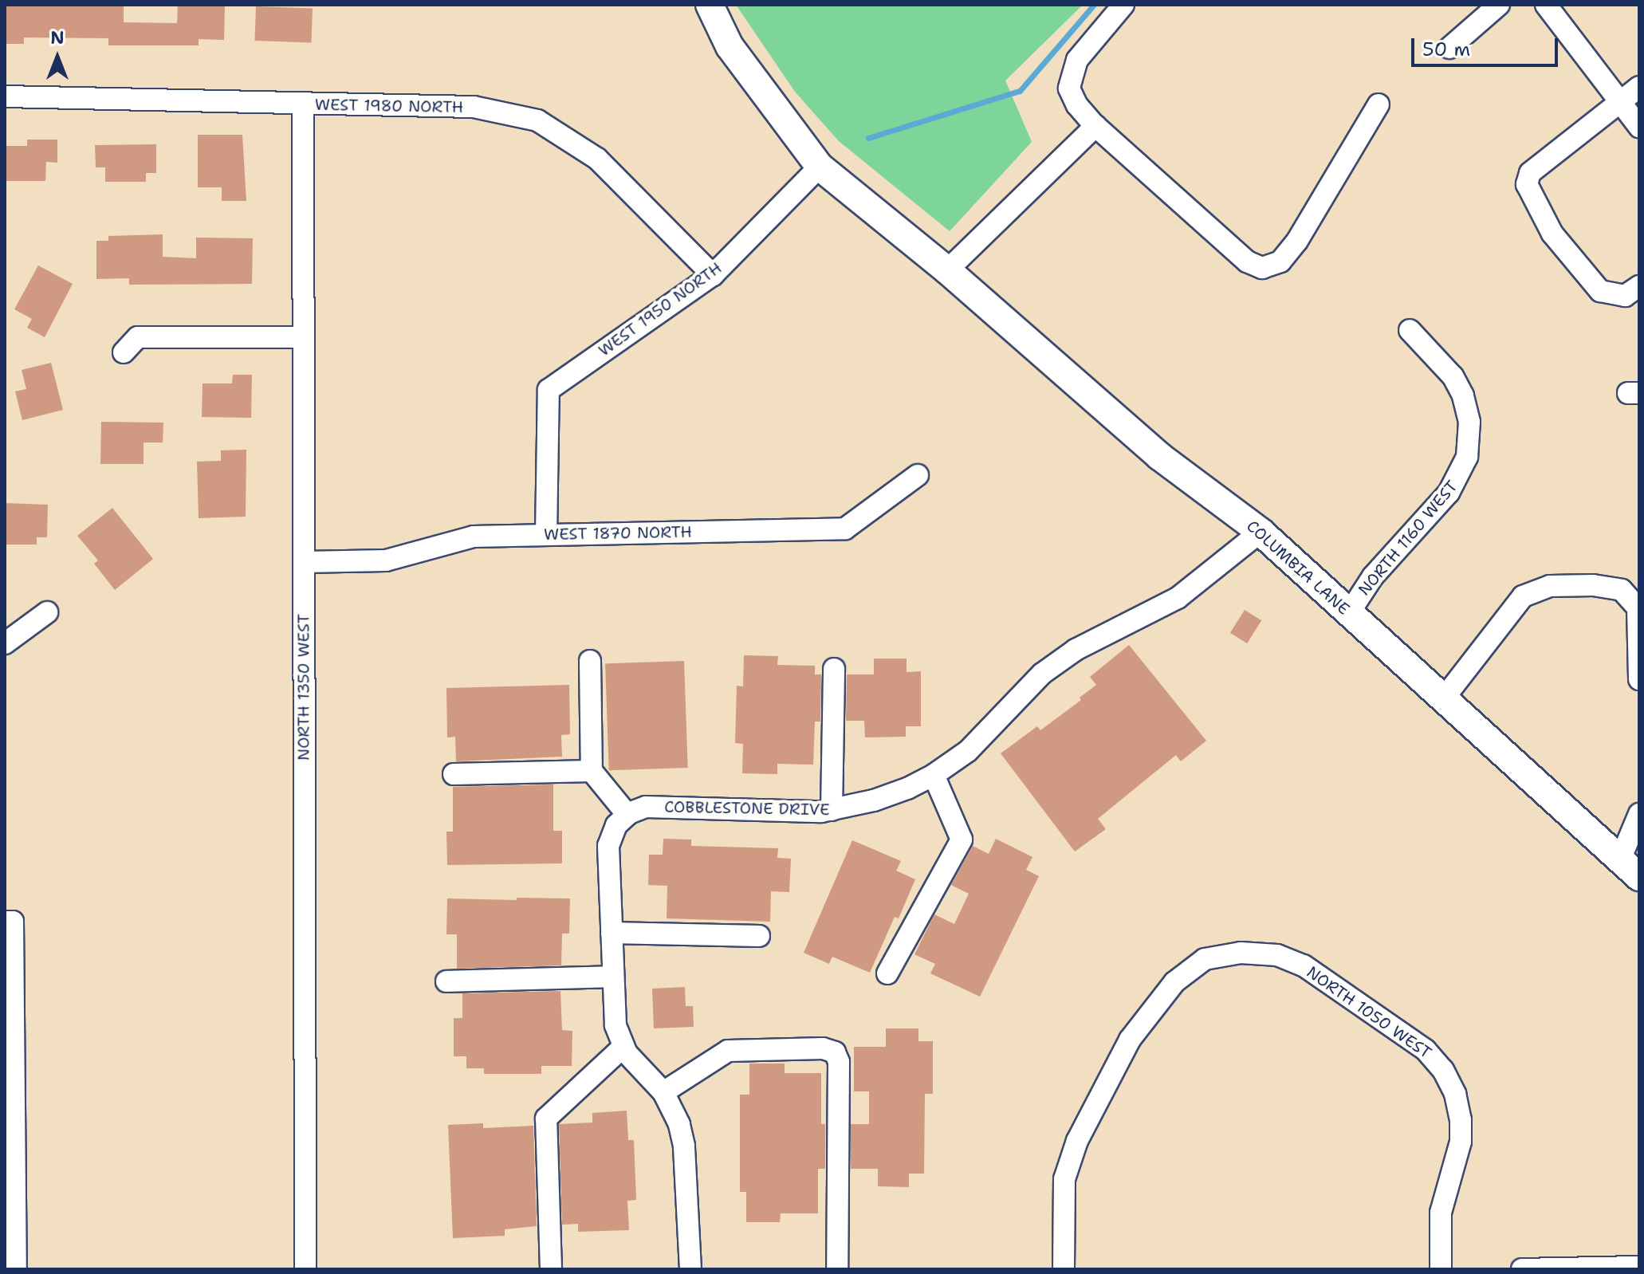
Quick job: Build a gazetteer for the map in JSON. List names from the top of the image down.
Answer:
{
  "streets": {
    "main road": ["COLUMBIA LANE"],
    "street": [
      "WEST 1980 NORTH",
      "WEST 1950 NORTH",
      "WEST 1870 NORTH",
      "NORTH 1160 WEST",
      "NORTH 1350 WEST",
      "COBBLESTONE DRIVE",
      "NORTH 1050 WEST"
    ]
  },
  "crossings": [
    ["WEST 1980 NORTH", "WEST 1950 NORTH"],
    ["WEST 1980 NORTH", "NORTH 1350 WEST"],
    ["WEST 1950 NORTH", "WEST 1870 NORTH"],
    ["WEST 1950 NORTH", "COLUMBIA LANE"],
    ["WEST 1870 NORTH", "NORTH 1350 WEST"],
    ["NORTH 1160 WEST", "COLUMBIA LANE"],
    ["COLUMBIA LANE", "COBBLESTONE DRIVE"]
  ],
  "scale_bar": "50 m",
  "north": "top"
}
